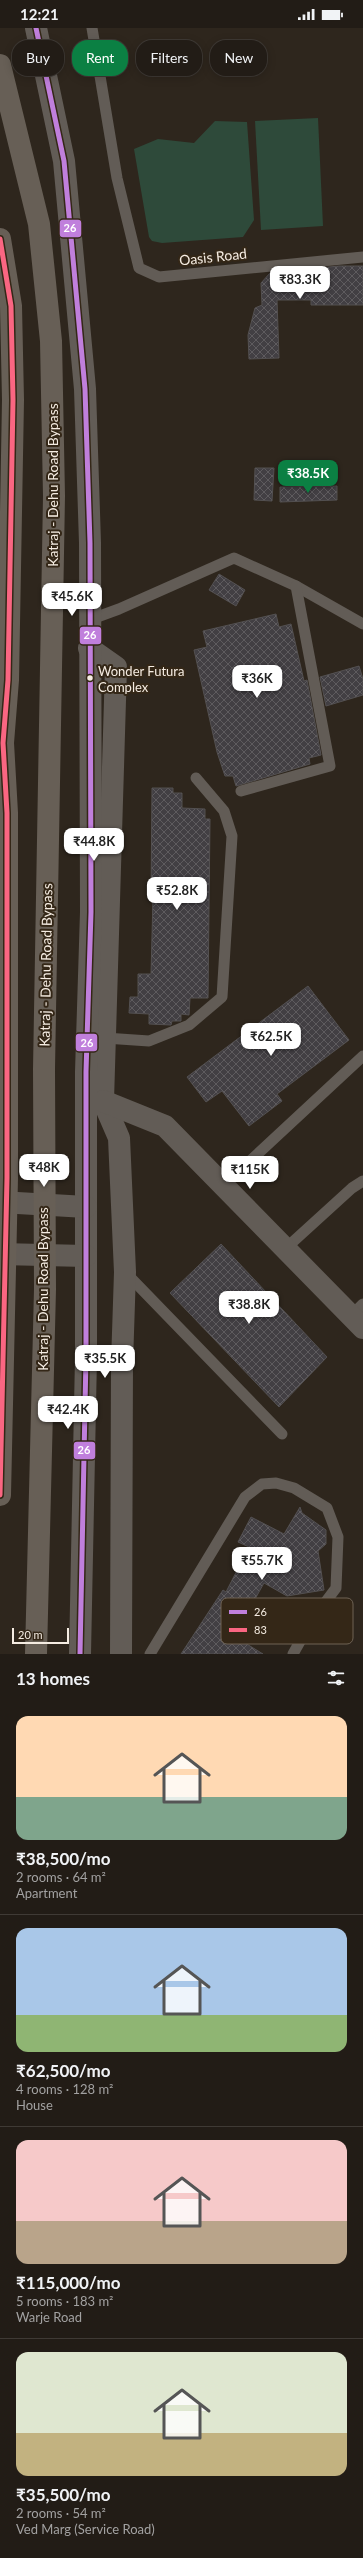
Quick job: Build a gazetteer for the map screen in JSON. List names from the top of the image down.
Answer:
{
  "streets": {
    "highway": ["Katraj - Dehu Road Bypass"],
    "lane": ["Oasis Road"]
  },
  "places": ["Wonder Futura Complex"],
  "lines": ["transit line 26", "transit line 83"],
  "legend": ["26", "83"],
  "scale_bar": "20 m",
  "page": {
    "status": "12:21",
    "chip": [
      "Buy",
      "Rent",
      "Filters",
      "New"
    ],
    "price": [
      "₹83.3K",
      "₹38.5K",
      "₹45.6K",
      "₹36K",
      "₹44.8K",
      "₹52.8K",
      "₹62.5K",
      "₹48K",
      "₹115K",
      "₹38.8K",
      "₹35.5K",
      "₹42.4K",
      "₹55.7K"
    ],
    "scale": "20 m",
    "heading": "13 homes",
    "list": [
      {
        "name": "₹38,500/mo",
        "note": "2 rooms · 64 m² · Apartment"
      },
      {
        "name": "₹62,500/mo",
        "note": "4 rooms · 128 m² · House"
      },
      {
        "name": "₹115,000/mo",
        "note": "5 rooms · 183 m² · Warje Road"
      },
      {
        "name": "₹35,500/mo",
        "note": "2 rooms · 54 m² · Ved Marg (Service Road)"
      }
    ]
  }
}
